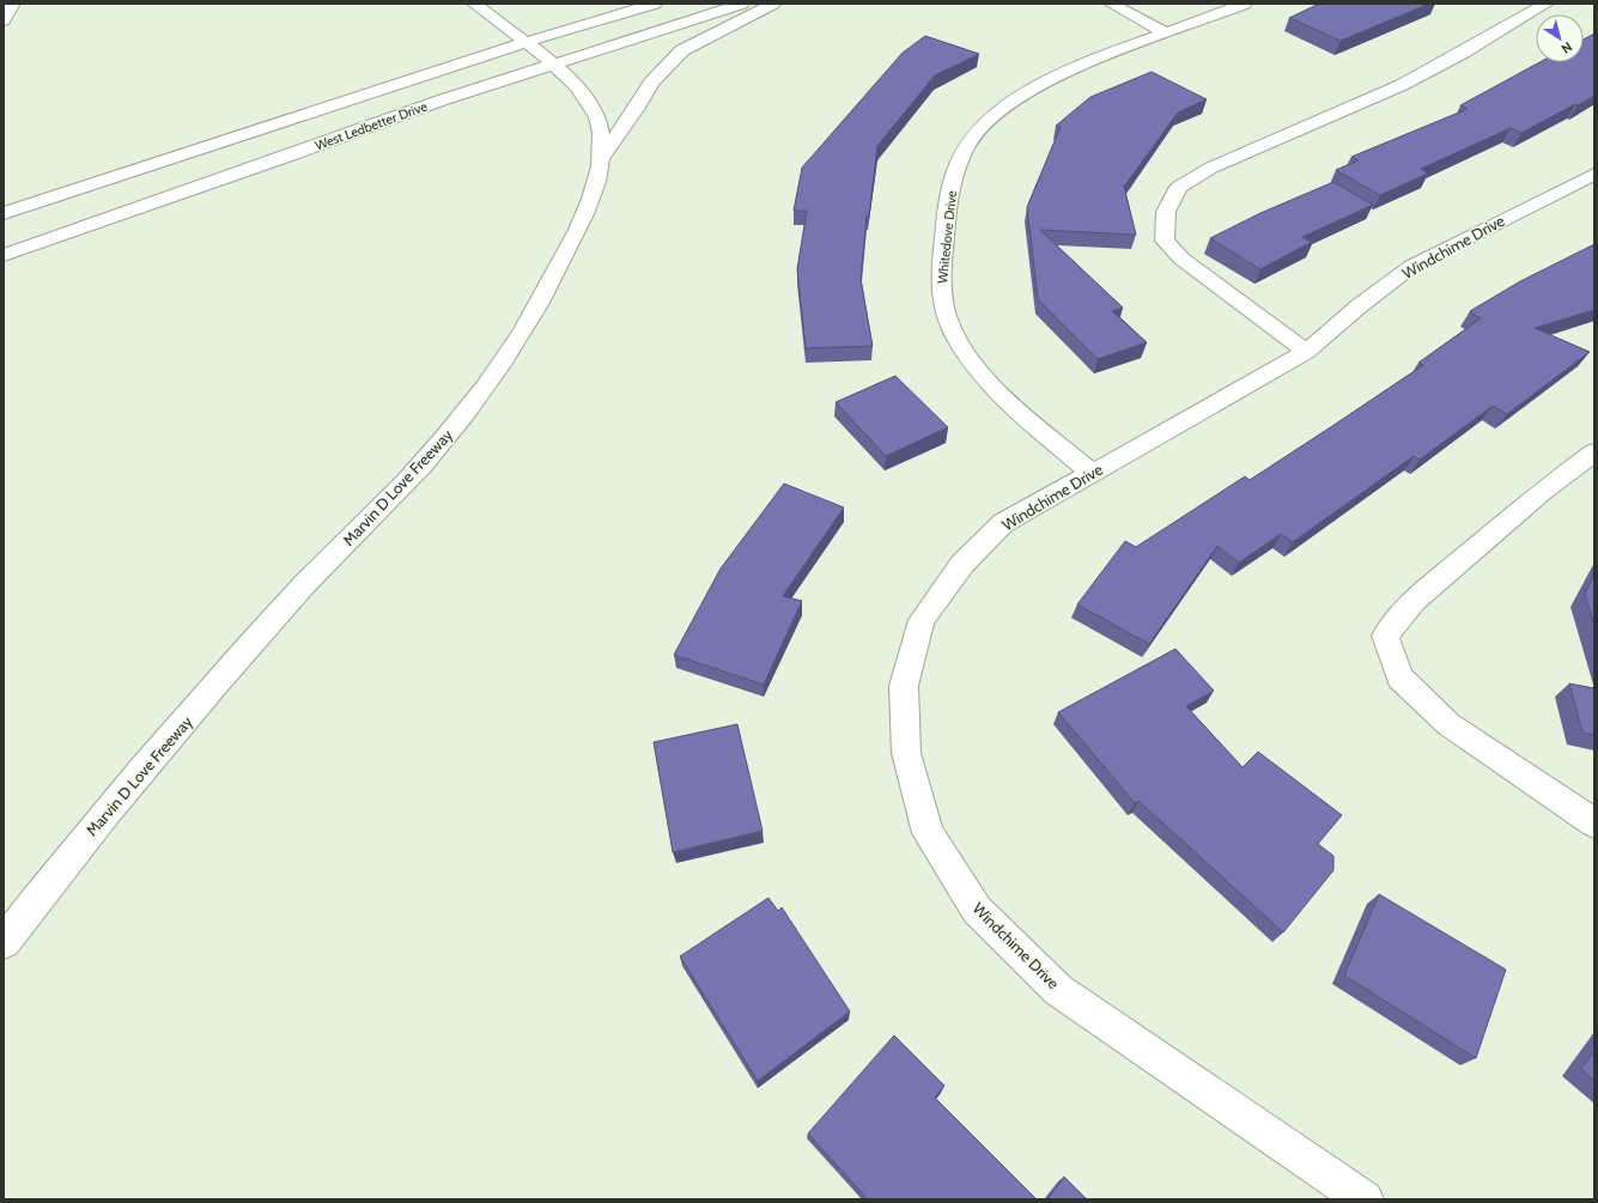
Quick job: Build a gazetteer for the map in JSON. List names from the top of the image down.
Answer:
{
  "streets": {
    "main road": [
      "West Ledbetter Drive",
      "Whitedove Drive",
      "Windchime Drive",
      "Marvin D Love Freeway"
    ]
  },
  "crossings": [
    ["West Ledbetter Drive", "Marvin D Love Freeway"],
    ["Whitedove Drive", "Windchime Drive"]
  ],
  "north": "bottom right"
}
